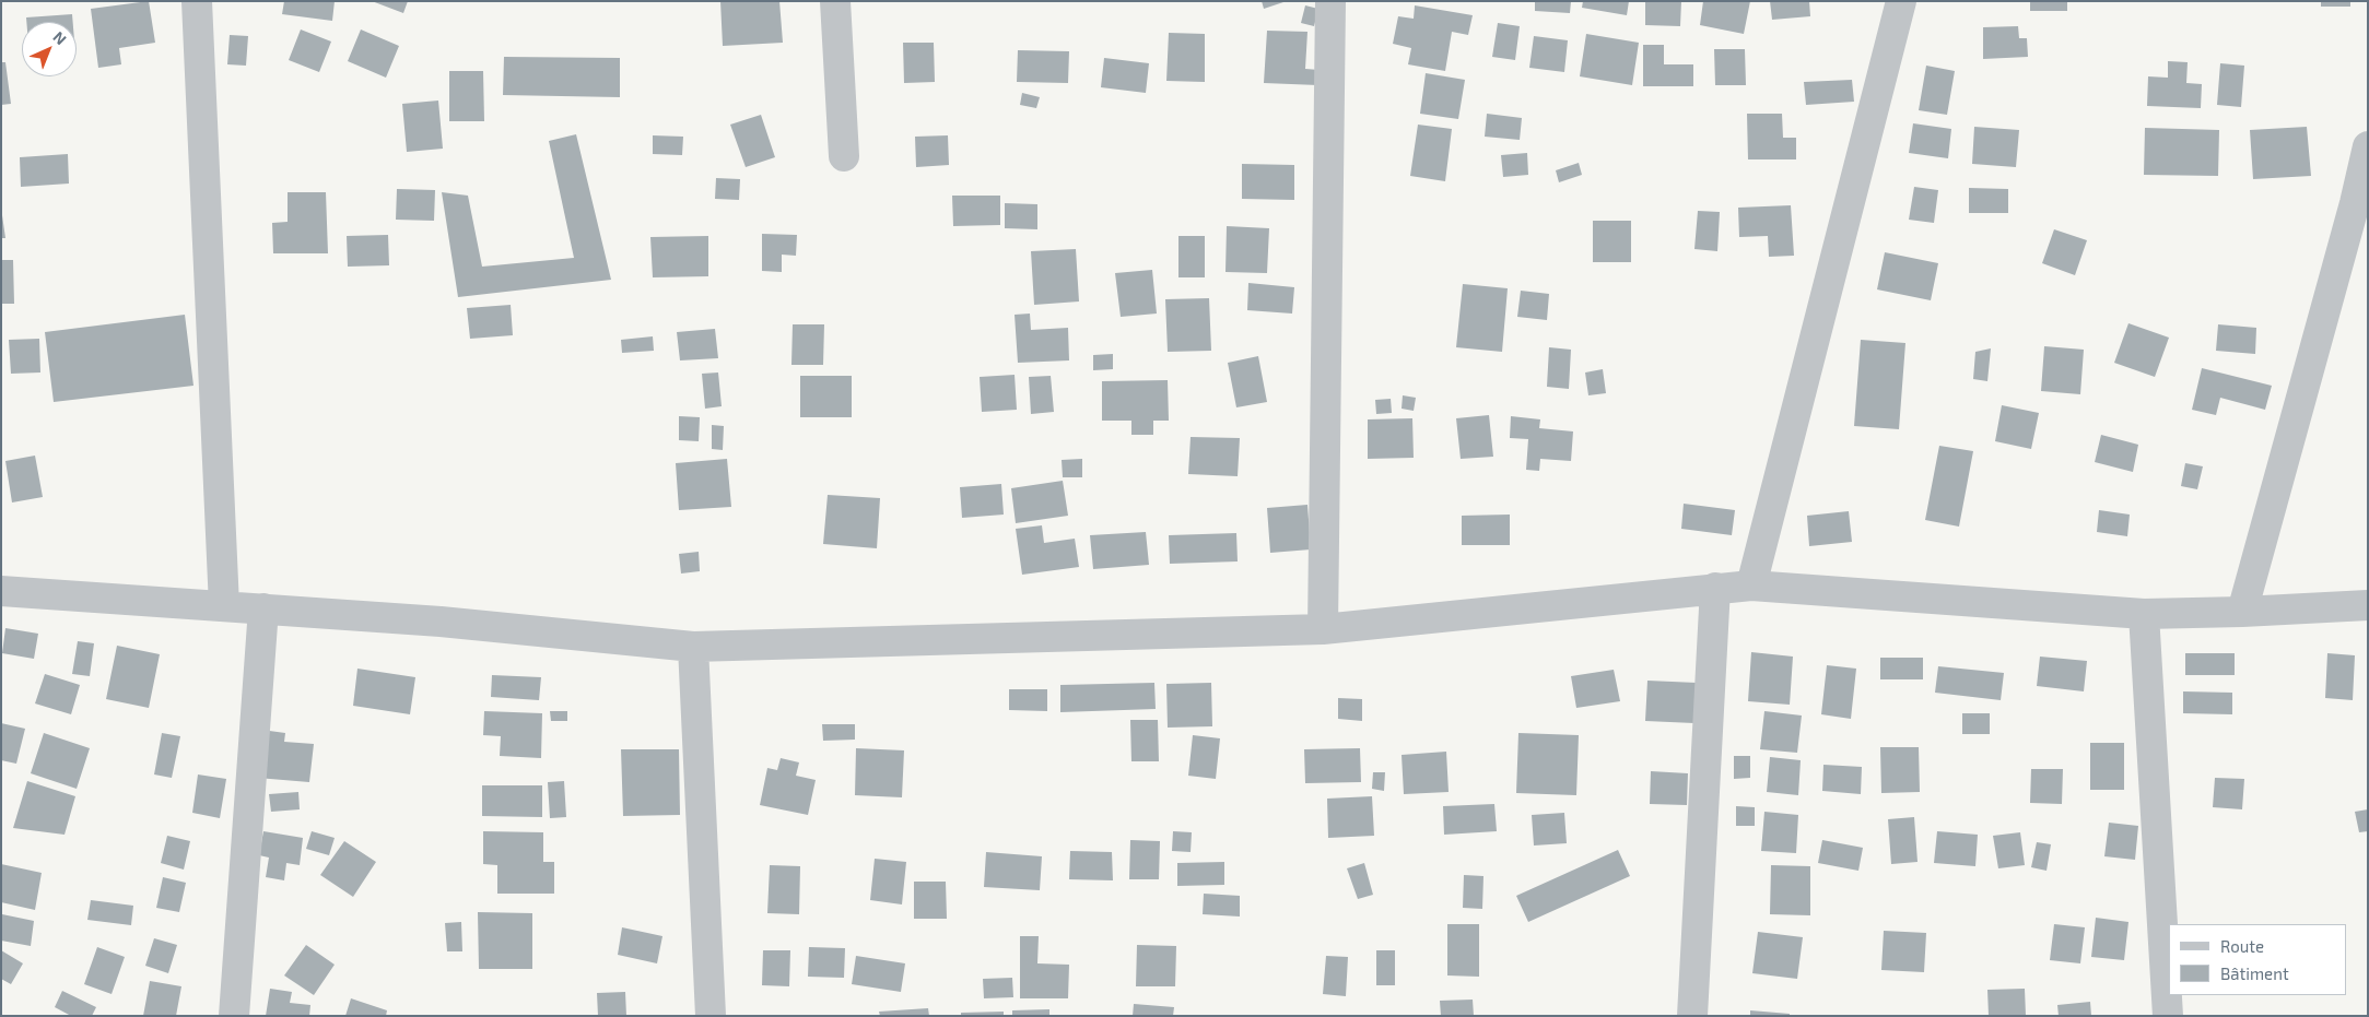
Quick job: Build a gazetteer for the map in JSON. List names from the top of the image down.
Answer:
{
  "legend": ["Route", "Bâtiment"],
  "north": "top right"
}
